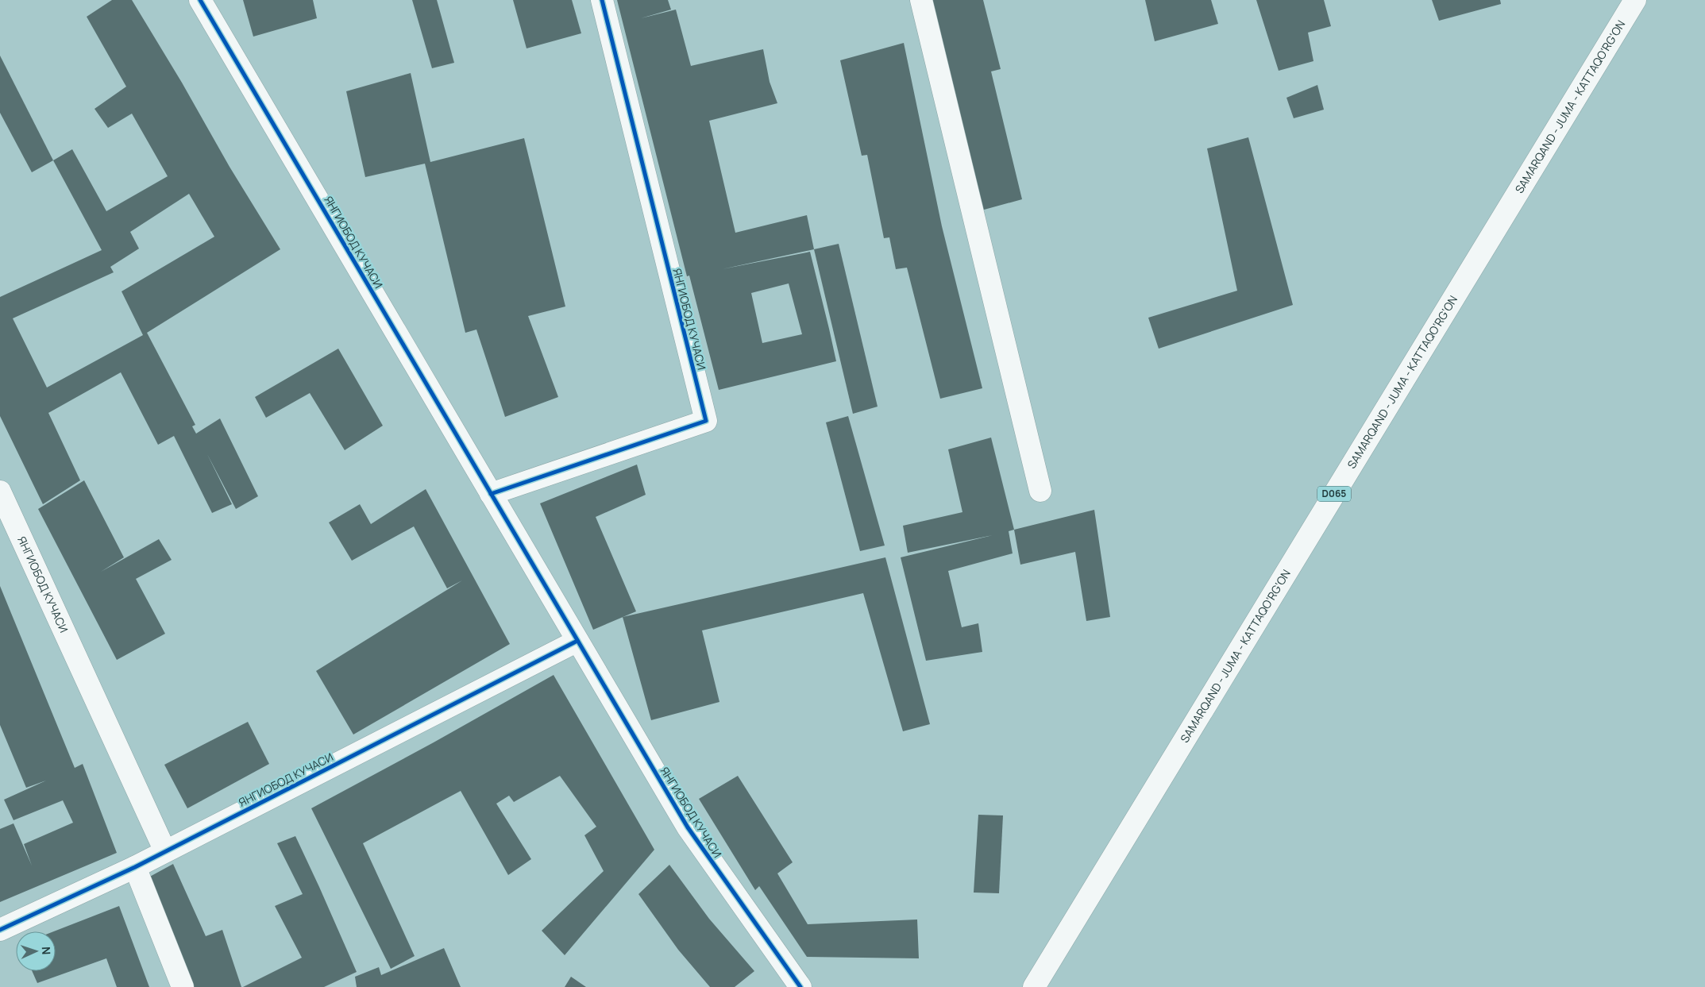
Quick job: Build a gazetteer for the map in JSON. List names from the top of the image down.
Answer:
{
  "streets": {
    "street": ["SAMARQAND - JUMA - KATTAQO‘RG‘ON", "ЯНГИОБОД КУЧАСИ", "D065"]
  },
  "north": "right"
}
